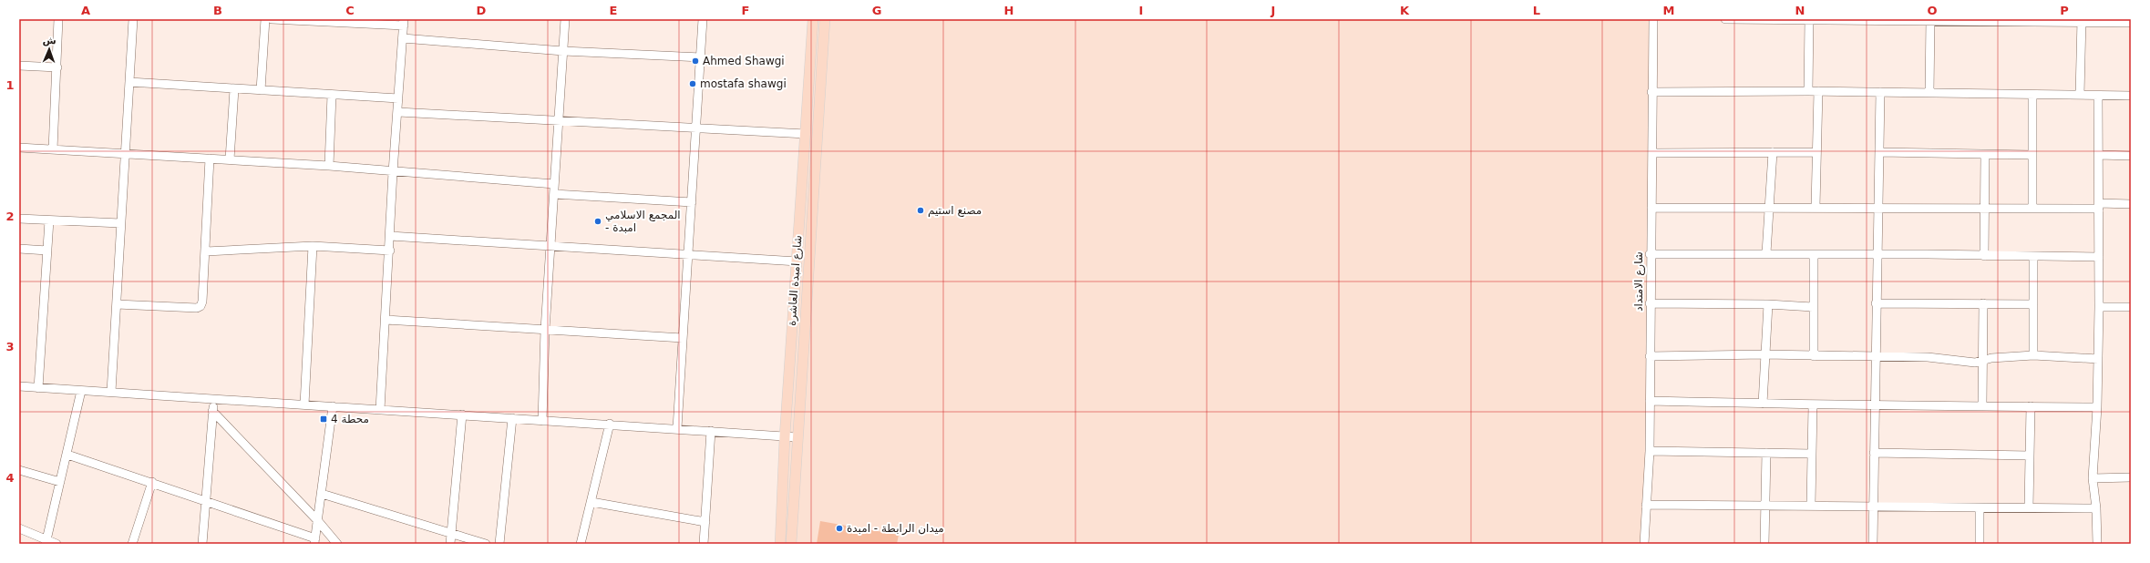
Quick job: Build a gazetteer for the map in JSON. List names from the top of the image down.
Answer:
{
  "streets": {
    "main road": ["شارع امبدة العاشرة"],
    "street": ["شارع الامتداد"]
  },
  "places": {
    "other": [
      "Ahmed Shawgi",
      "mostafa shawgi",
      "مصنع استيم",
      "المجمع الاسلامي - امبدة",
      "ميدان الرابطة - امبدة"
    ],
    "transit": ["محطة 4"]
  },
  "north": "top",
  "grid": {
    "columns": [
      "A",
      "B",
      "C",
      "D",
      "E",
      "F",
      "G",
      "H",
      "I",
      "J",
      "K",
      "L",
      "M",
      "N",
      "O",
      "P"
    ],
    "rows": [
      "1",
      "2",
      "3",
      "4"
    ]
  }
}
